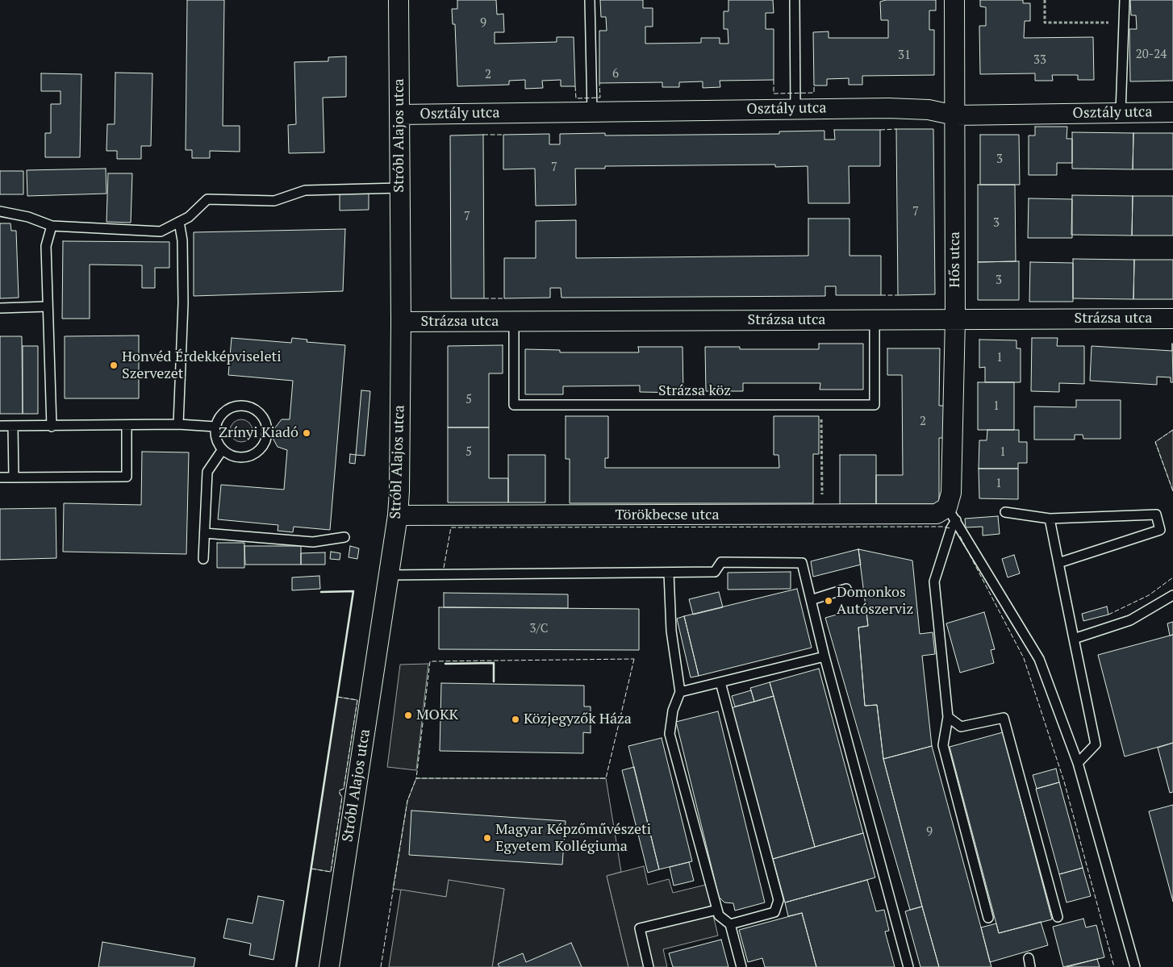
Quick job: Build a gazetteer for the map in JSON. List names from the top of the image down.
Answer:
{
  "streets": {
    "street": [
      "Osztály utca",
      "Stróbl Alajos utca",
      "Hős utca",
      "Strázsa utca",
      "Törökbecse utca"
    ],
    "lane": ["Strázsa köz"]
  },
  "crossings": [
    ["Osztály utca", "Stróbl Alajos utca"],
    ["Osztály utca", "Hős utca"],
    ["Stróbl Alajos utca", "Strázsa utca"],
    ["Stróbl Alajos utca", "Törökbecse utca"],
    ["Hős utca", "Strázsa utca"],
    ["Hős utca", "Törökbecse utca"],
    ["Strázsa utca", "Strázsa köz"]
  ],
  "places": [
    "Honvéd Érdekképviseleti Szervezet",
    "Zrínyi Kiadó",
    "Domonkos Autószerviz",
    "MOKK",
    "Közjegyzők Háza",
    "Magyar Képzőművészeti Egyetem Kollégiuma"
  ],
  "house_numbers": [
    "9",
    "20-24",
    "31",
    "33",
    "6",
    "2",
    "3",
    "7",
    "7",
    "7",
    "3",
    "3",
    "1",
    "5",
    "1",
    "2",
    "5",
    "1",
    "1",
    "3/C",
    "9"
  ]
}
